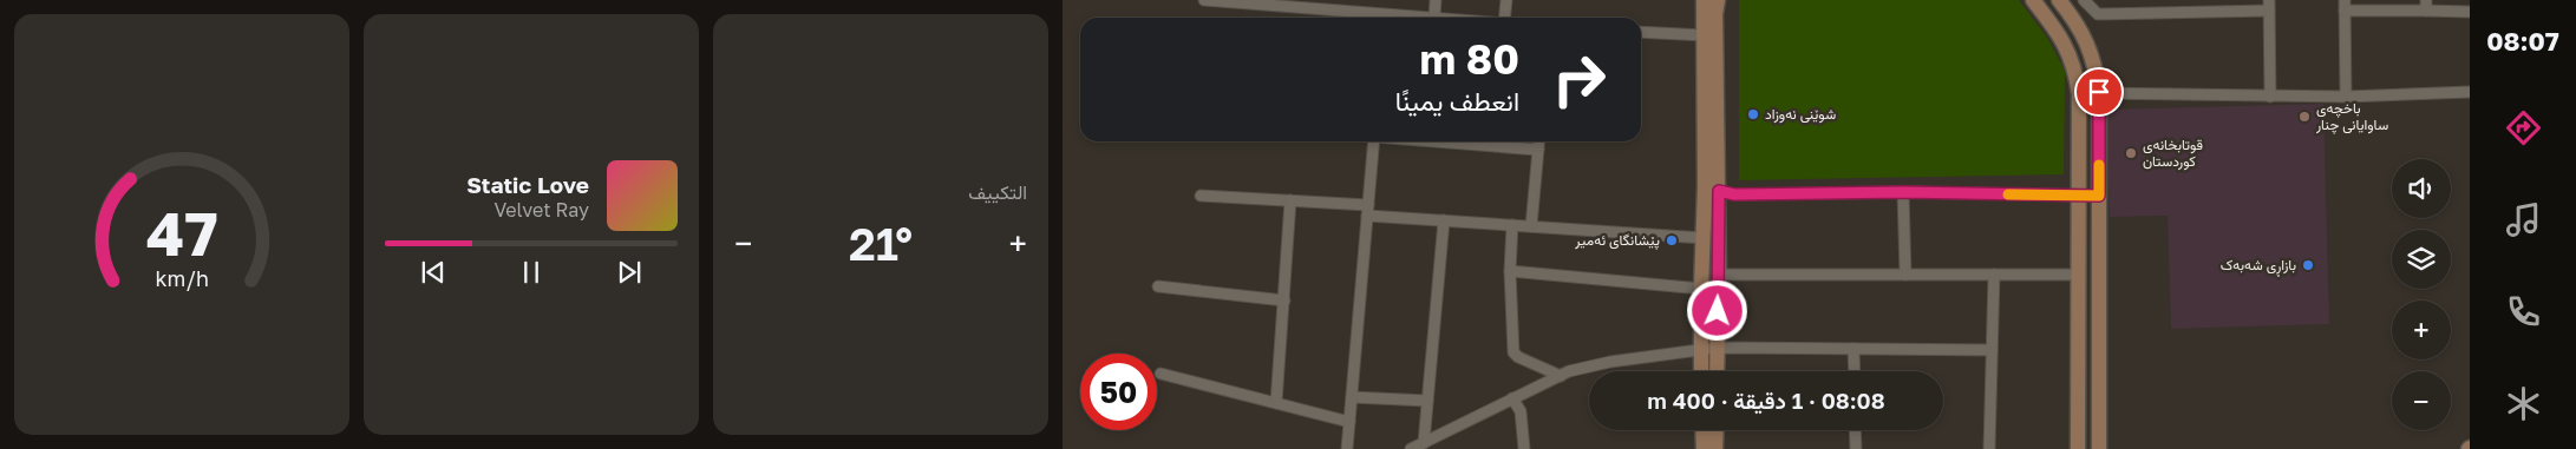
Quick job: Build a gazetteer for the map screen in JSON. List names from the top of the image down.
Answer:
{
  "places": [
    "شوێنی نەوزاد",
    "باخچەی ساوایانی چنار",
    "قوتابخانەی کوردستان",
    "پێشانگای ئەمیر",
    "بازاڕی شەبەک"
  ],
  "page": {
    "tabs": "08:07",
    "tile": "التكييف",
    "turn": ["80 m", "انعطف يمينًا"],
    "map_buttons": ["+", "−"],
    "song": ["Static Love", "Velvet Ray"],
    "heat": ["−", "21°", "+"],
    "limit": "50",
    "trip": "08:08 · 1 دقيقة · 400 m",
    "gauge": ["47", "km/h"]
  }
}
